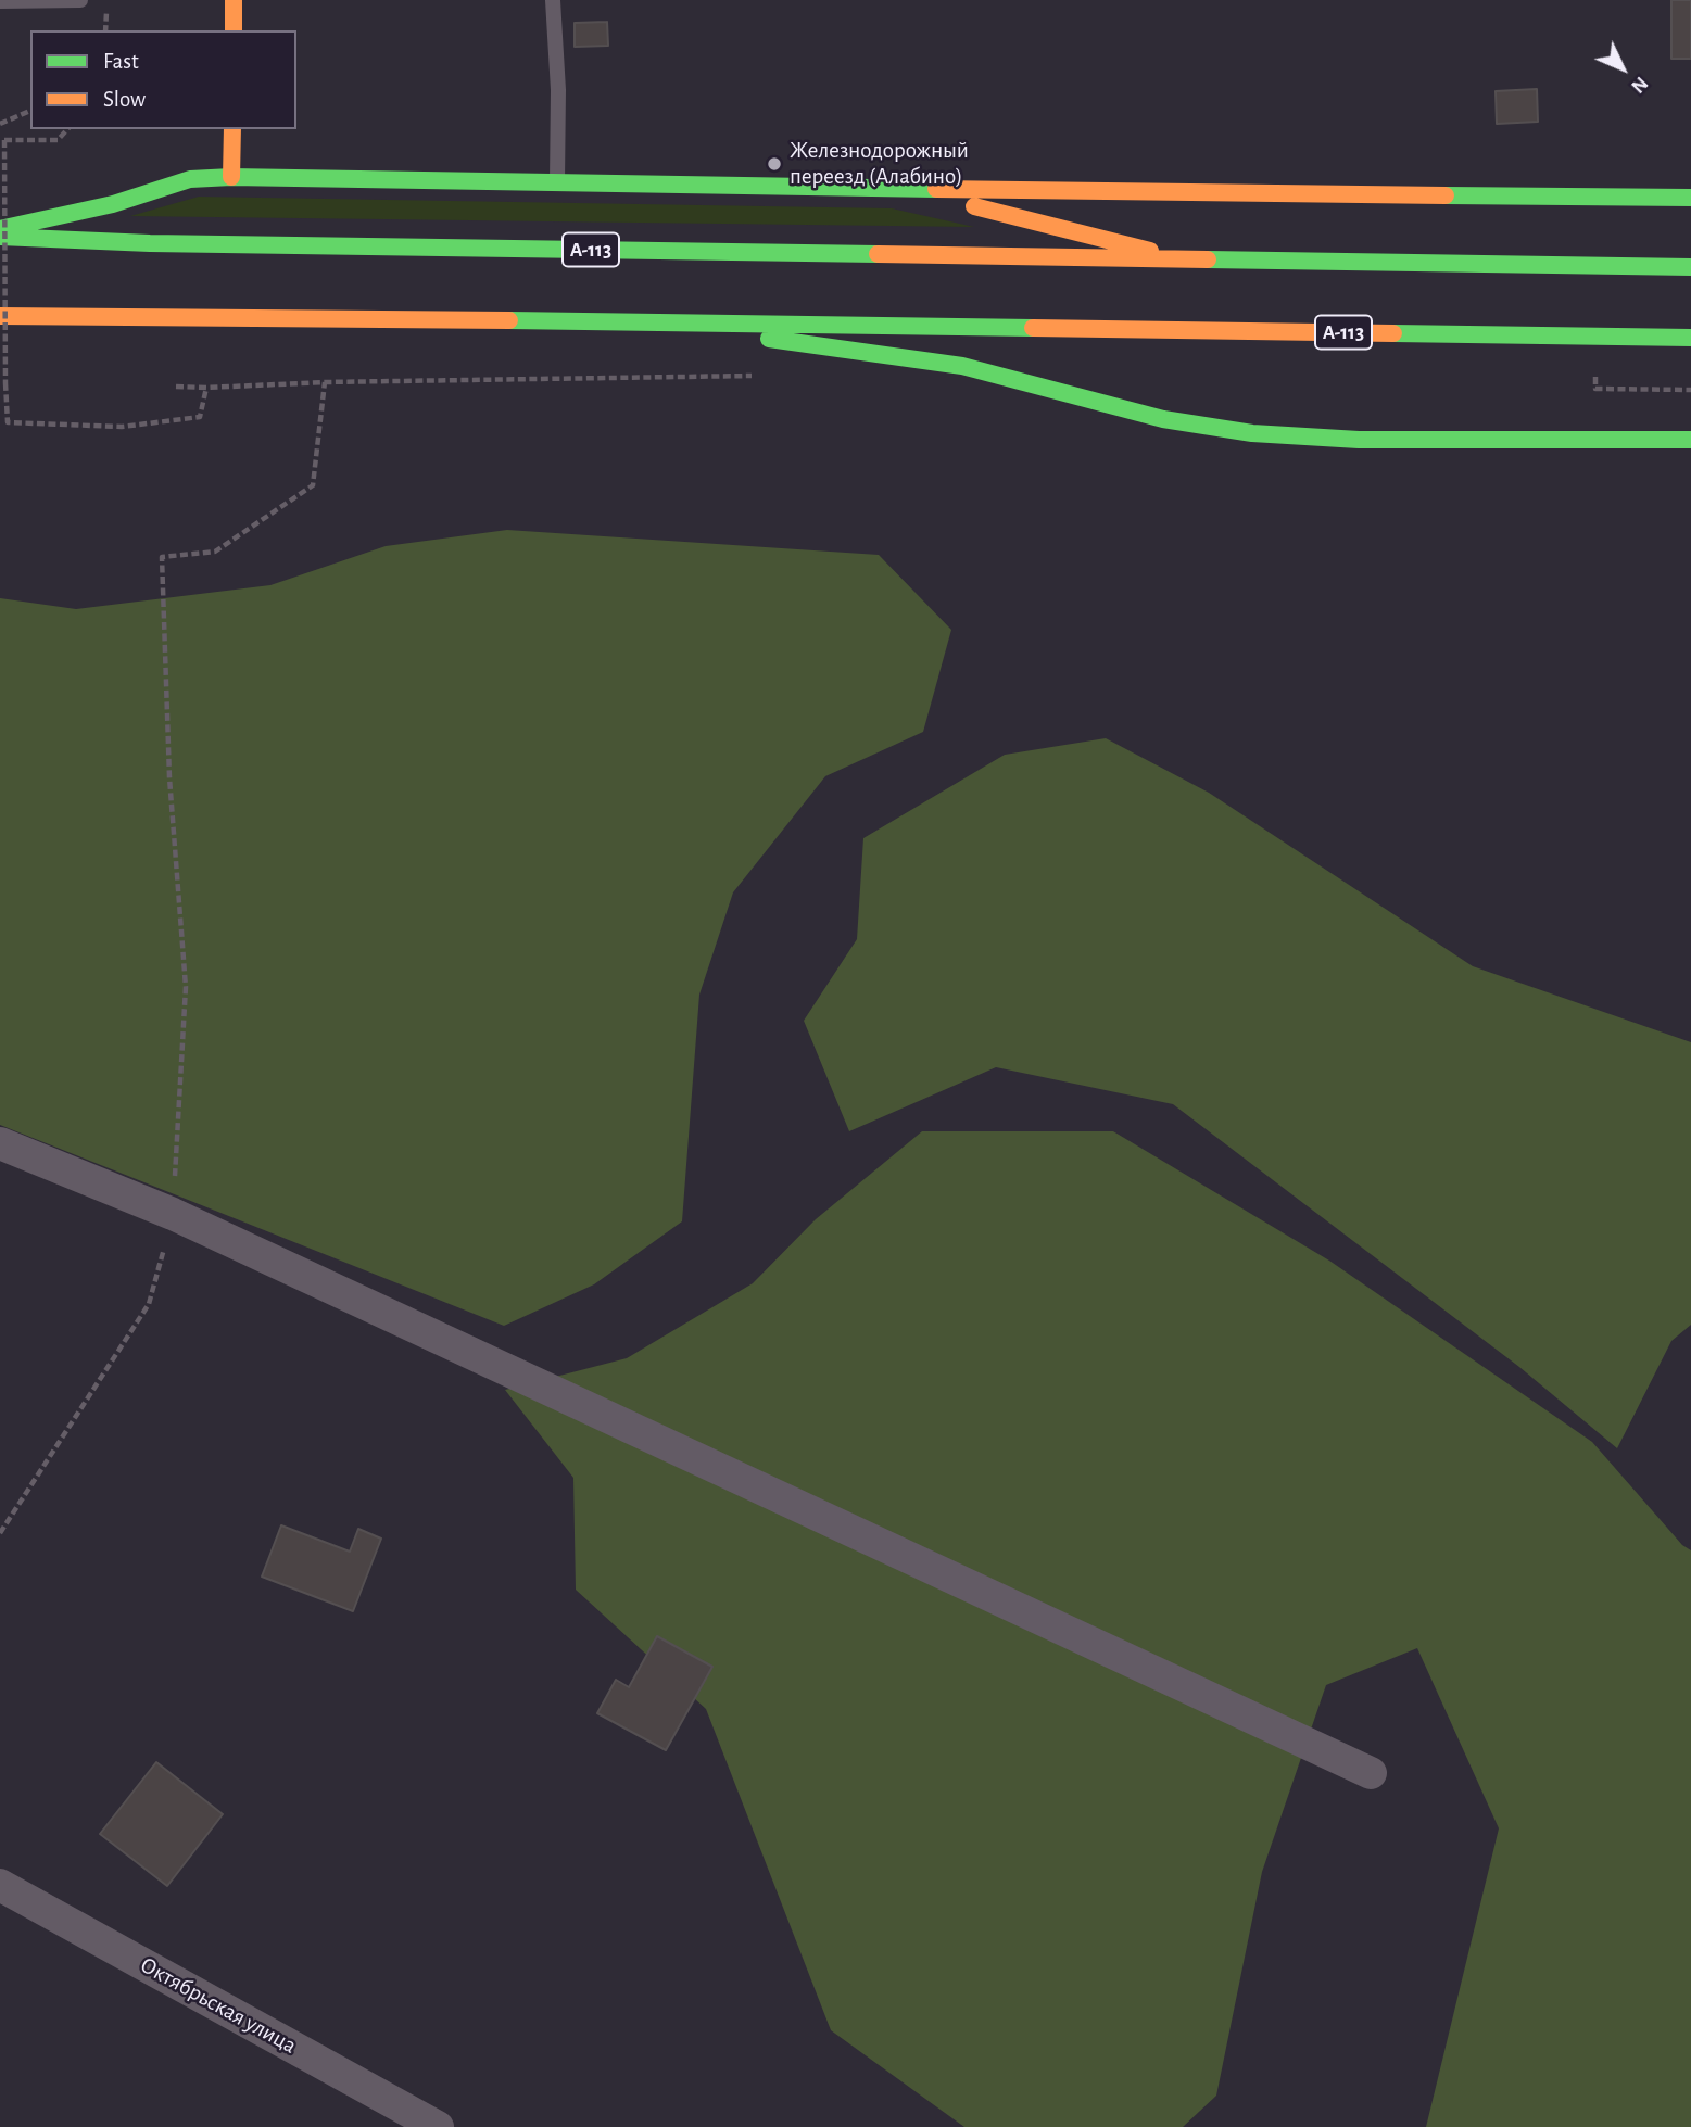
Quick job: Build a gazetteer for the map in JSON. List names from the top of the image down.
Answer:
{
  "streets": {
    "main road": ["А-113"],
    "street": ["Октябрьская улица"]
  },
  "places": ["Железнодорожный переезд (Алабино)"],
  "legend": ["Fast", "Slow"],
  "north": "bottom right"
}
